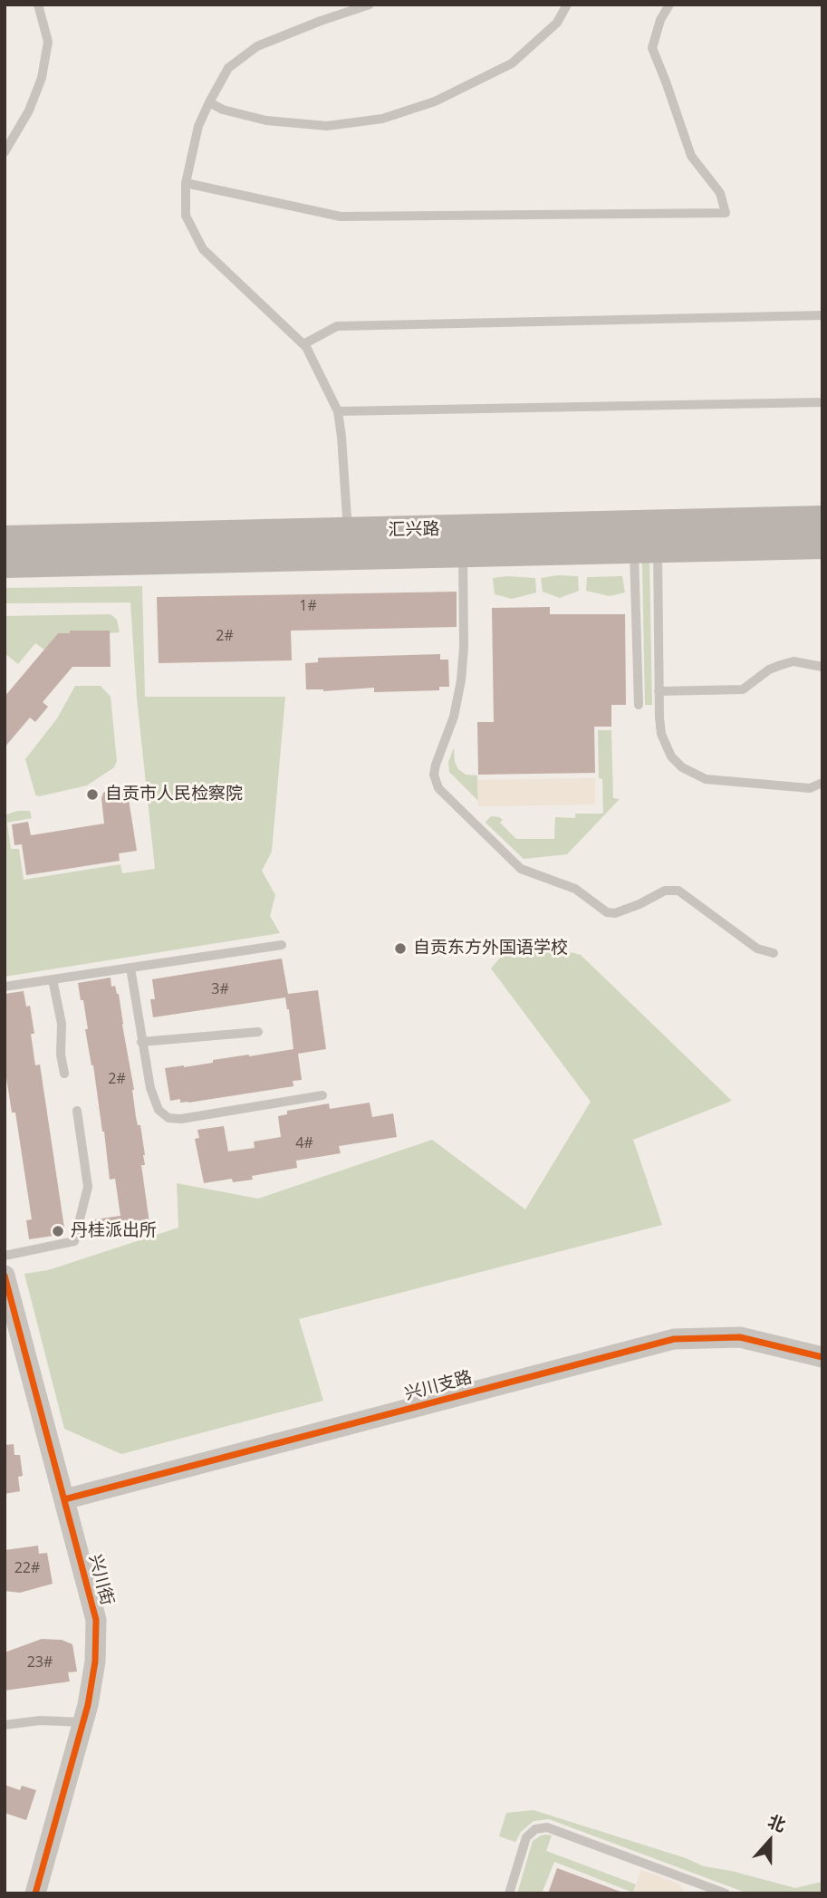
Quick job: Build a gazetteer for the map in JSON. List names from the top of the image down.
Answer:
{
  "streets": {
    "main road": ["汇兴路"],
    "street": ["兴川支路", "兴川街"]
  },
  "crossings": [
    ["兴川支路", "兴川街"]
  ],
  "places": ["自贡市人民检察院", "自贡东方外国语学校", "丹桂派出所"],
  "house_numbers": [
    "1#",
    "2#",
    "3#",
    "2#",
    "4#",
    "22#",
    "23#"
  ],
  "north": "top"
}
